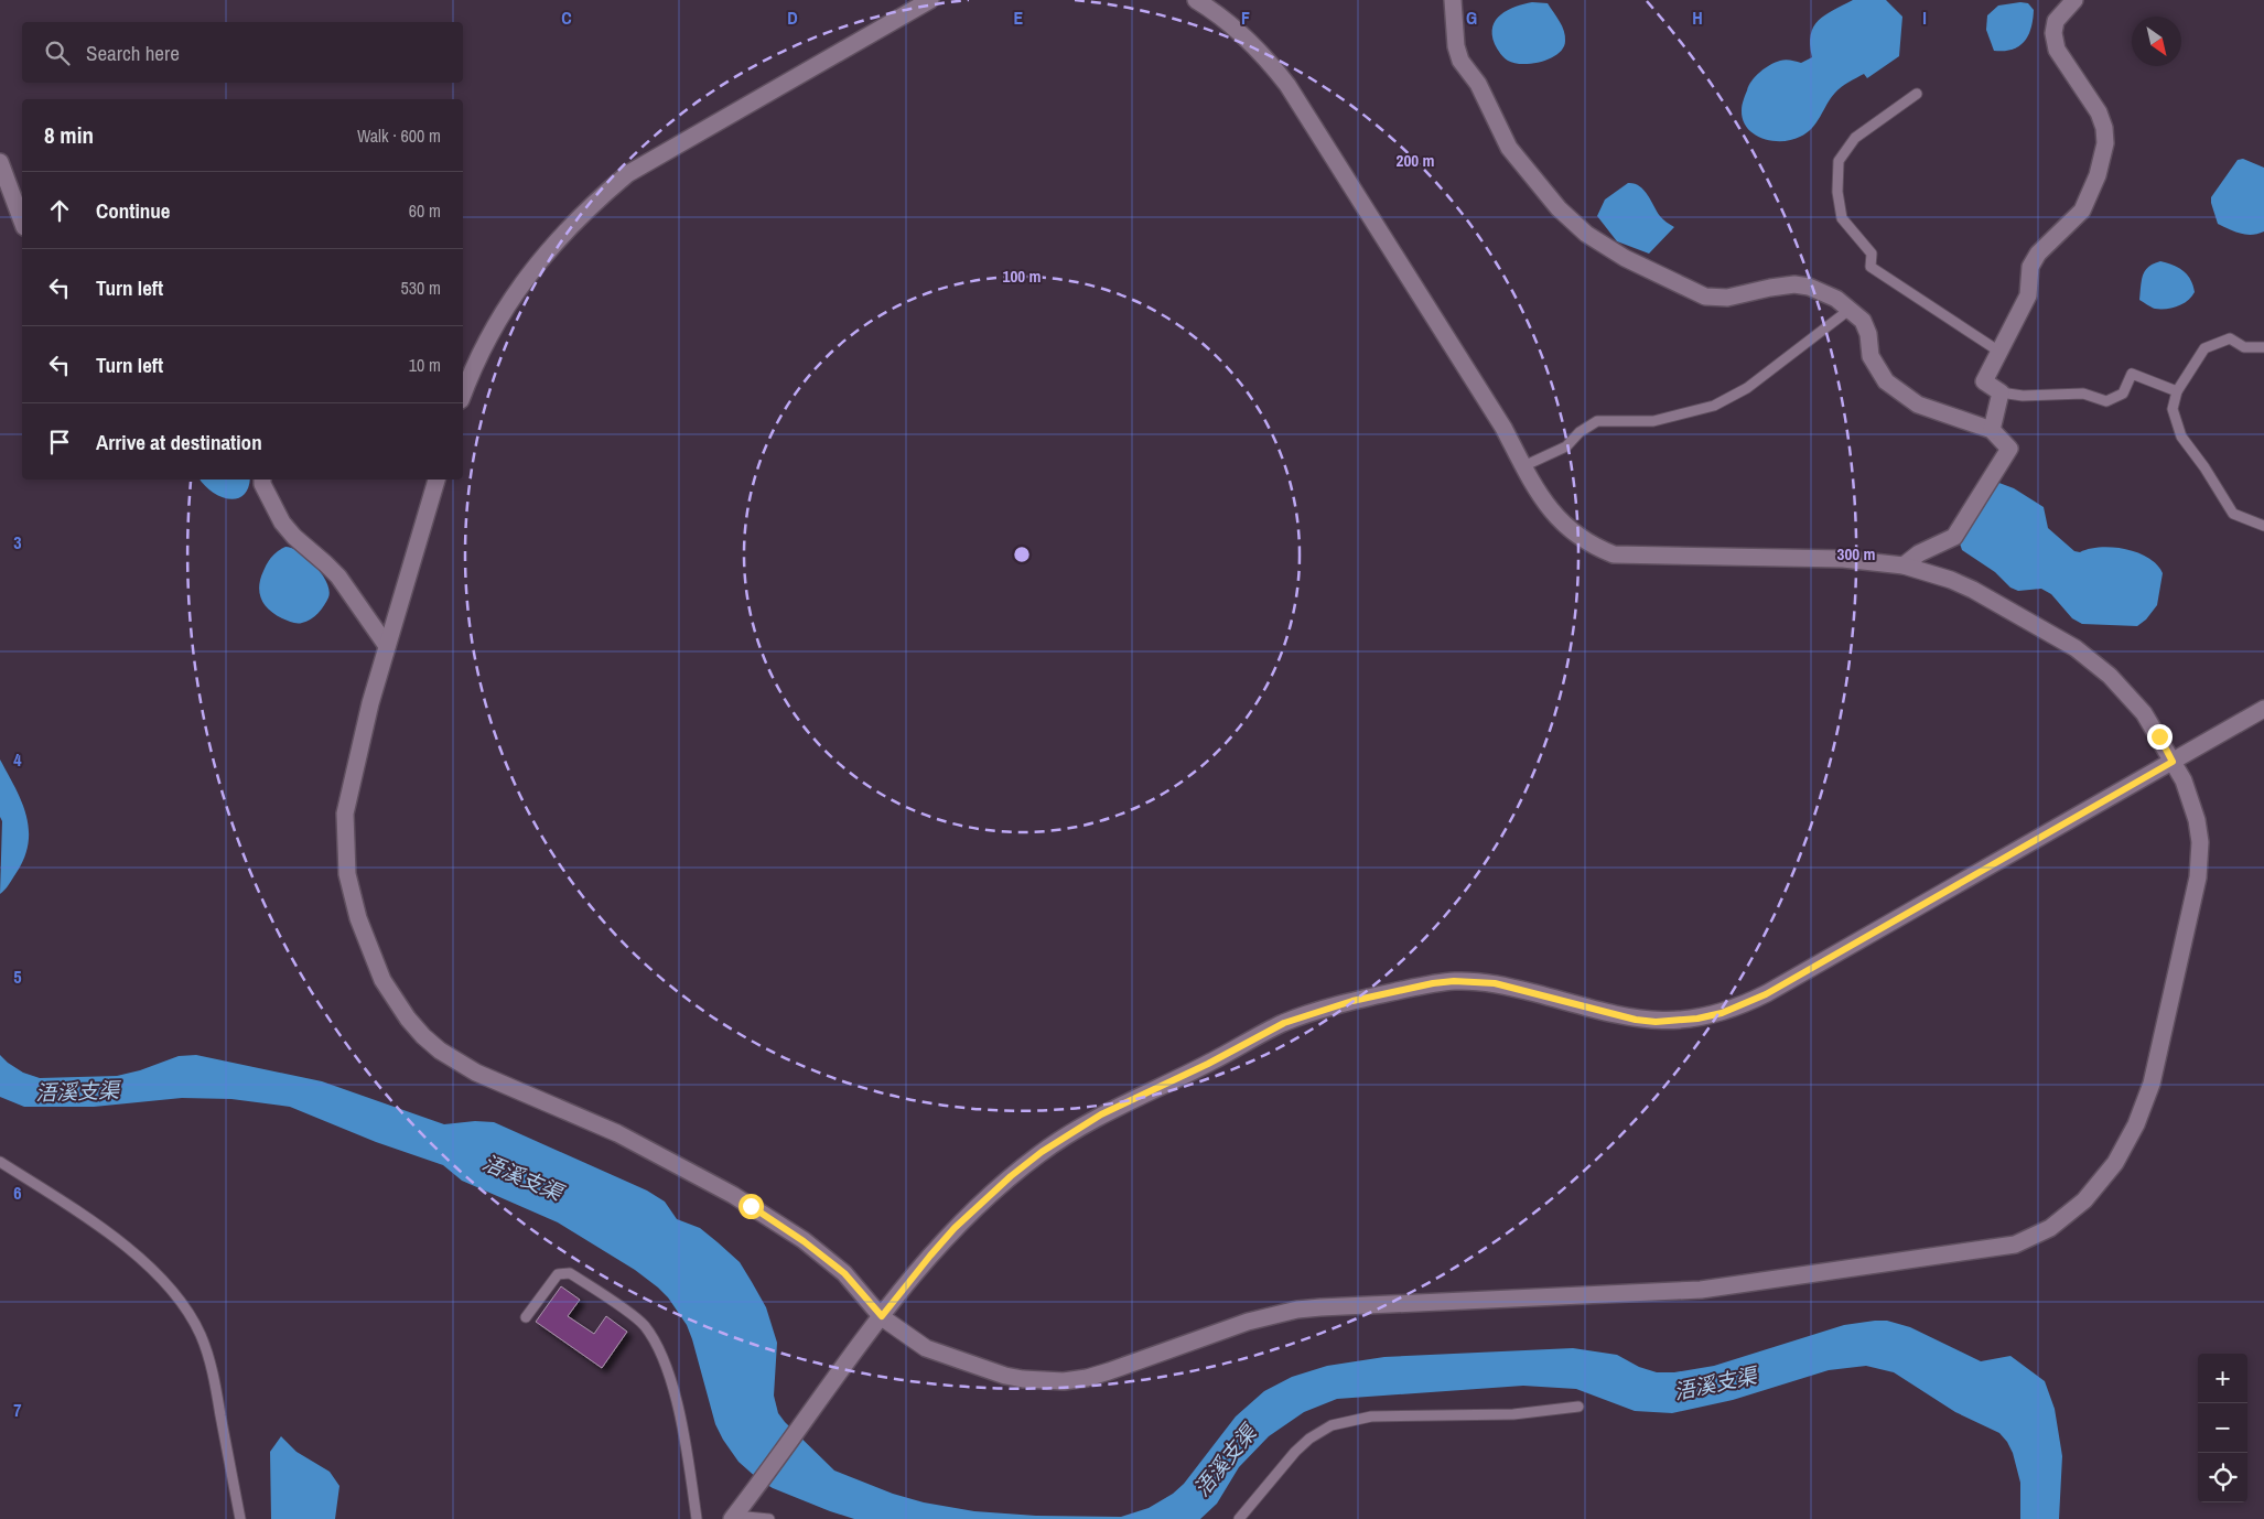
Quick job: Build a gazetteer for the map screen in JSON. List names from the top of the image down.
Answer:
{
  "water": ["浯溪支渠"],
  "north": "bottom right",
  "page": {
    "search": "Search here",
    "heading": ["8 min", "Walk · 600 m"],
    "list": [
      ["Continue", "60 m"],
      ["Turn left", "530 m"],
      ["Turn left", "10 m"],
      "Arrive at destination"
    ],
    "map_buttons": ["+", "−"]
  },
  "grid": {
    "columns": [
      "C",
      "D",
      "E",
      "F",
      "G",
      "H",
      "I"
    ],
    "rows": [
      "3",
      "4",
      "5",
      "6",
      "7"
    ]
  },
  "rings": ["200 m", "100 m", "300 m"]
}
